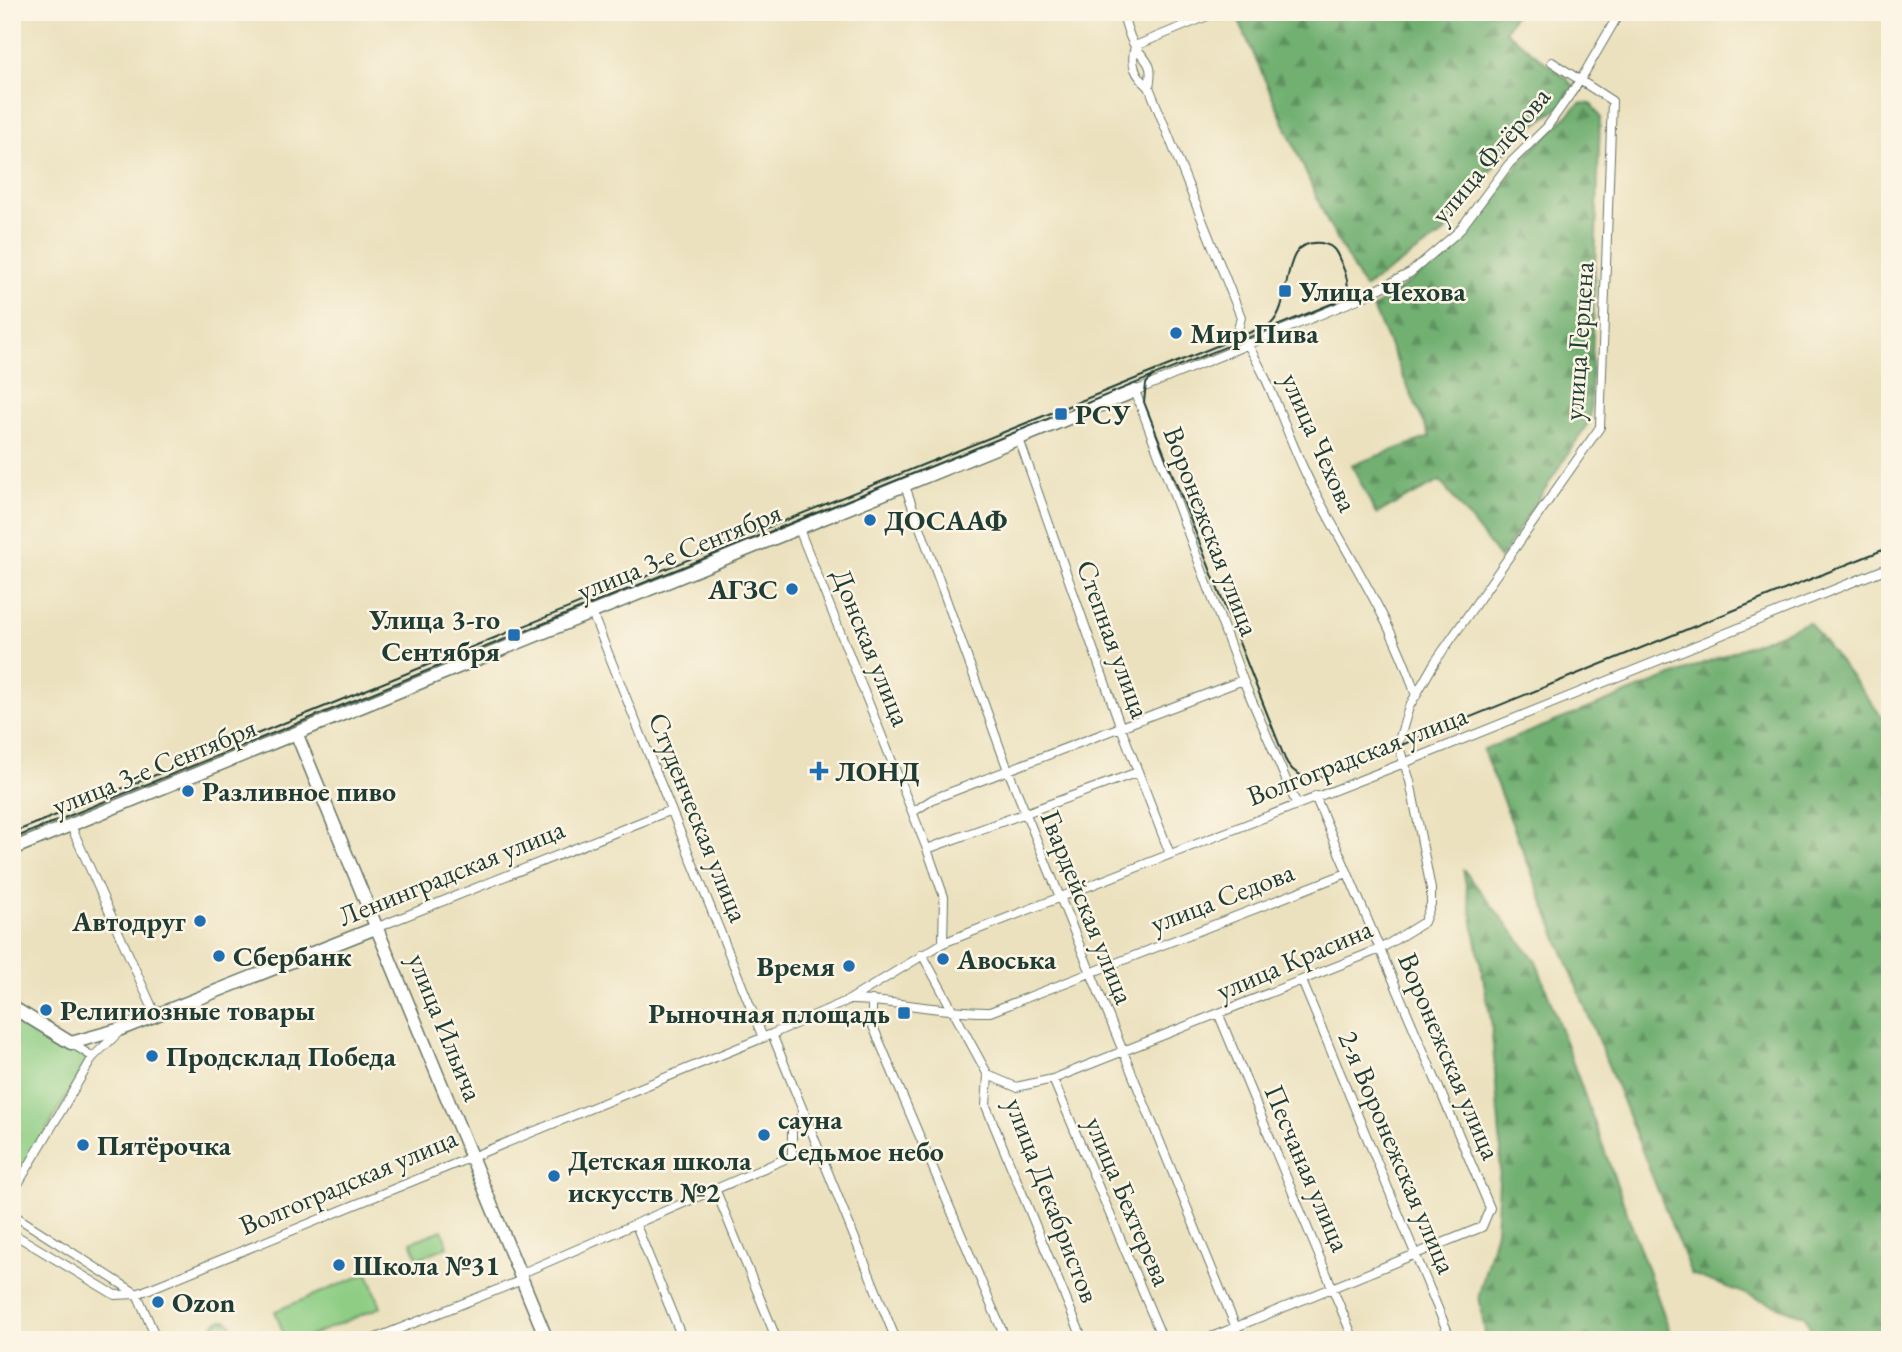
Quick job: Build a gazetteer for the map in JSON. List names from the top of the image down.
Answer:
{
  "streets": {
    "street": [
      "улица Флёрова",
      "улица Герцена",
      "улица Чехова",
      "Воронежская улица",
      "улица 3-е Сентября",
      "Степная улица",
      "Донская улица",
      "Волгоградская улица",
      "Студенческая улица",
      "Ленинградская улица",
      "улица Седова",
      "Гвардейская улица",
      "улица Красина",
      "улица Ильича",
      "2-я Воронежская улица",
      "Песчаная улица",
      "улица Декабристов",
      "улица Бехтерева"
    ]
  },
  "crossings": [
    ["улица Флёрова", "улица Герцена"],
    ["улица Флёрова", "улица 3-е Сентября"],
    ["улица Герцена", "улица Чехова"],
    ["улица Герцена", "Волгоградская улица"],
    ["улица Герцена", "улица Красина"],
    ["улица Чехова", "улица 3-е Сентября"],
    ["Воронежская улица", "улица 3-е Сентября"],
    ["Воронежская улица", "Волгоградская улица"],
    ["Воронежская улица", "улица Седова"],
    ["Воронежская улица", "улица Красина"],
    ["Воронежская улица", "2-я Воронежская улица"],
    ["улица 3-е Сентября", "Степная улица"],
    ["улица 3-е Сентября", "Донская улица"],
    ["улица 3-е Сентября", "Студенческая улица"],
    ["улица 3-е Сентября", "Гвардейская улица"],
    ["улица 3-е Сентября", "улица Ильича"],
    ["Степная улица", "Волгоградская улица"],
    ["Донская улица", "Волгоградская улица"],
    ["Волгоградская улица", "Студенческая улица"],
    ["Волгоградская улица", "улица Седова"],
    ["Волгоградская улица", "Гвардейская улица"],
    ["Волгоградская улица", "улица Красина"],
    ["Волгоградская улица", "улица Ильича"],
    ["Студенческая улица", "Ленинградская улица"],
    ["Ленинградская улица", "улица Ильича"],
    ["улица Седова", "Гвардейская улица"],
    ["Гвардейская улица", "улица Красина"],
    ["улица Красина", "2-я Воронежская улица"],
    ["улица Красина", "Песчаная улица"],
    ["улица Красина", "улица Декабристов"],
    ["улица Красина", "улица Бехтерева"]
  ],
  "places": {
    "transit": [
      "Улица Чехова",
      "РСУ",
      "Улица 3-го Сентября",
      "Рыночная площадь"
    ],
    "other": [
      "Мир Пива",
      "ДОСААФ",
      "АГЗС",
      "Разливное пиво",
      "Автодруг",
      "Сбербанк",
      "Авоська",
      "Время",
      "Религиозные товары",
      "Продсклад Победа",
      "сауна Седьмое небо",
      "Пятёрочка",
      "Детская школа искусств №2",
      "Школа №31",
      "Ozon"
    ],
    "health": ["ЛОНД"]
  }
}
